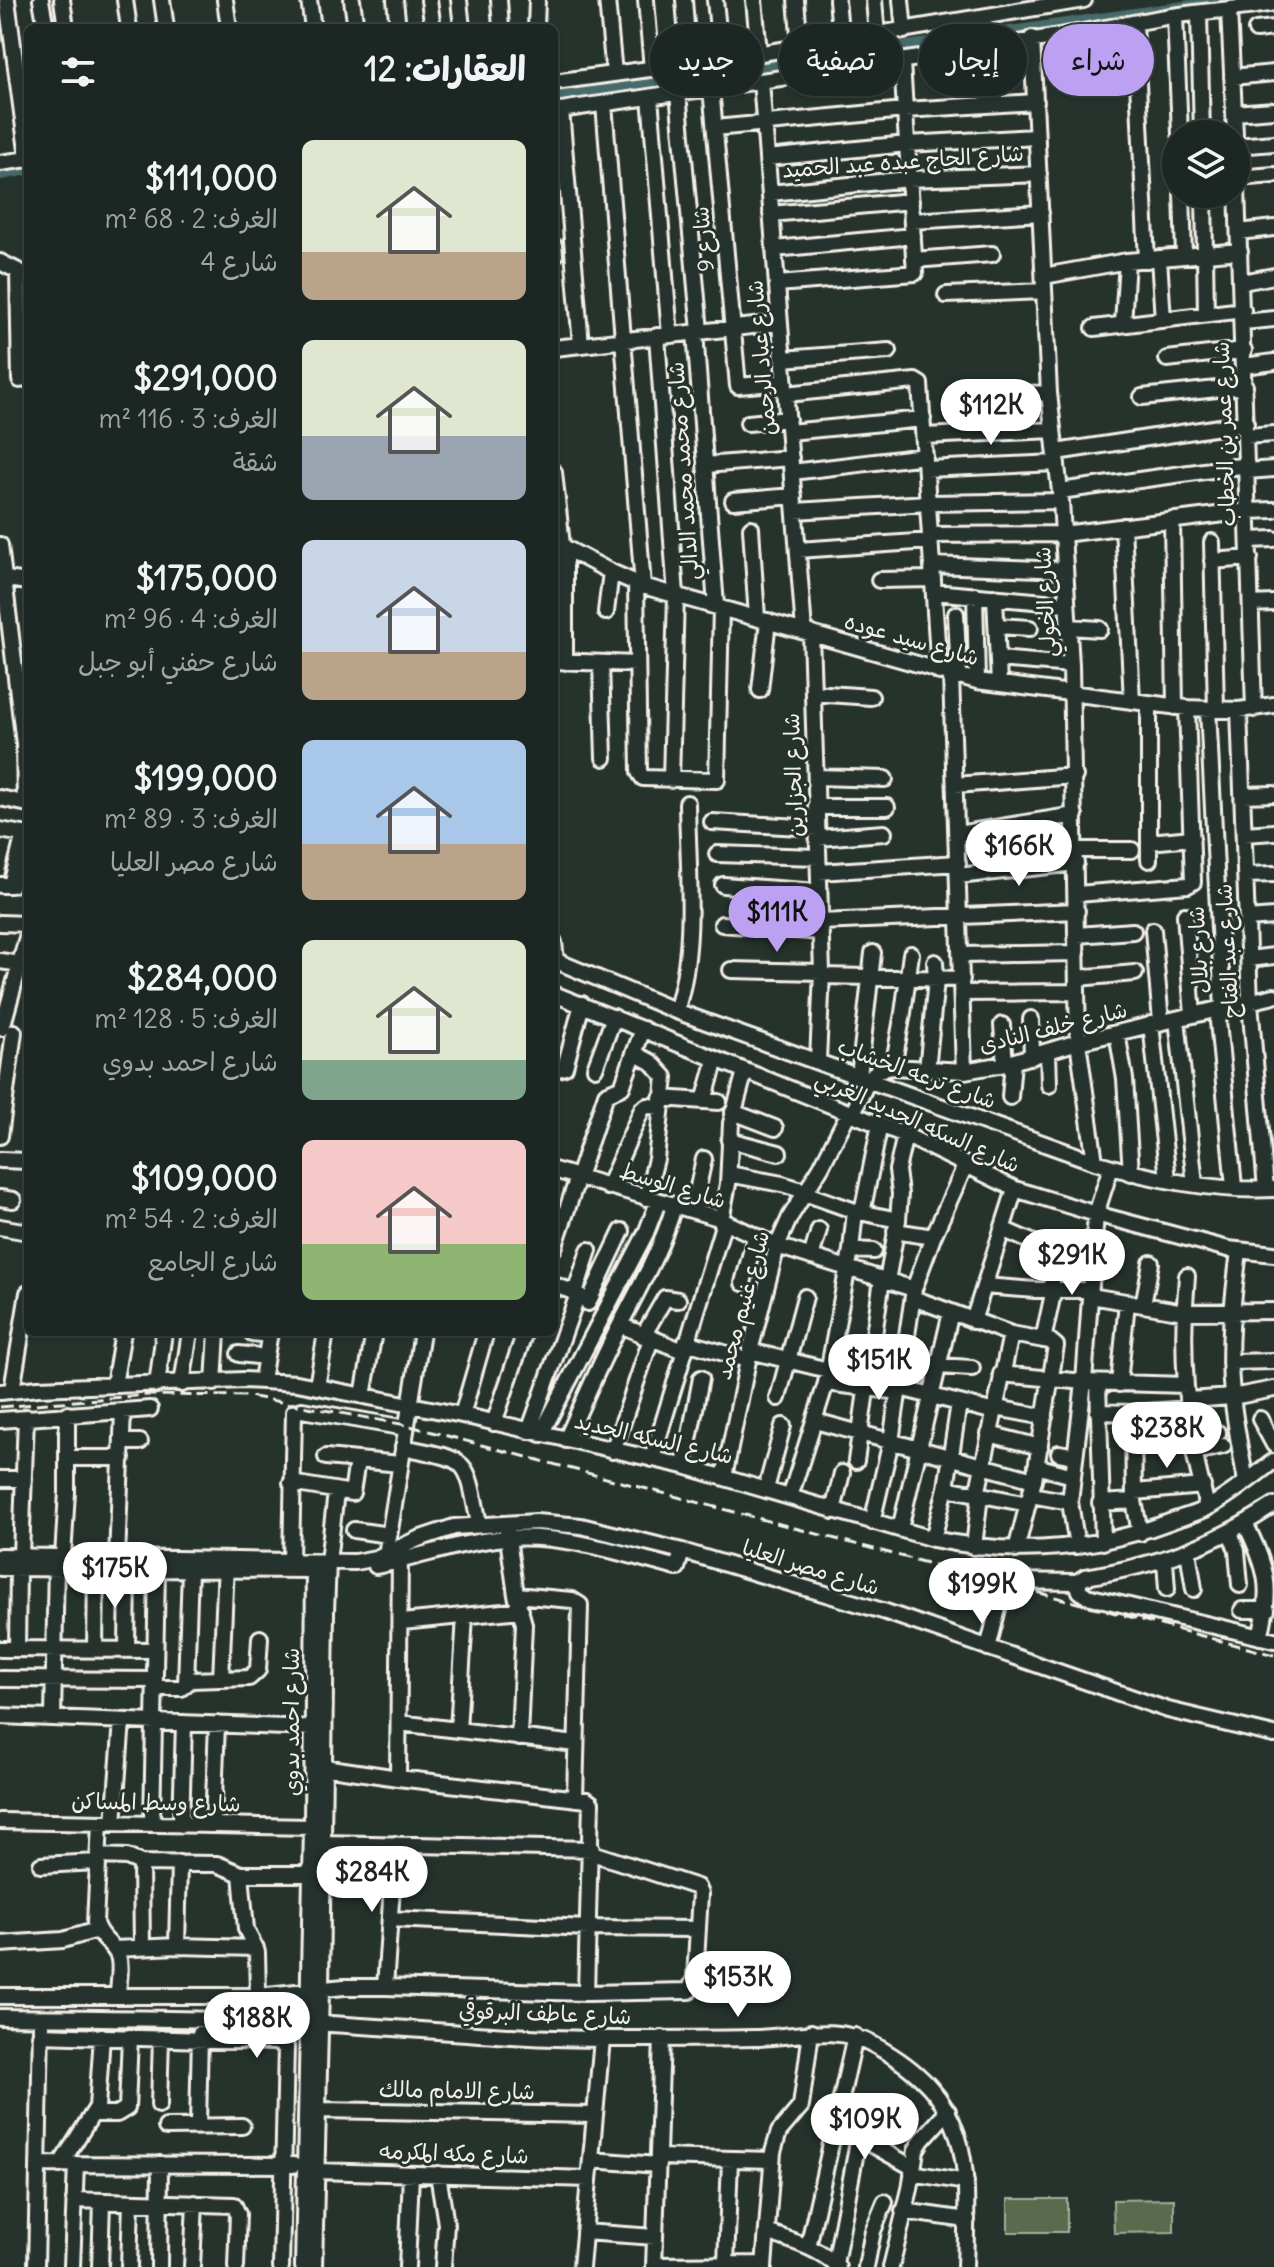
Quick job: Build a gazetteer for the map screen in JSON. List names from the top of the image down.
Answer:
{
  "streets": {
    "street": [
      "شارع الحاج عبده عبد الحميد",
      "شارع 9",
      "شارع عباد الرحمن",
      "شارع عمر بن الخطاب",
      "شارع محمد محمد الدالي",
      "شارع الخولي",
      "شارع سيد عوده",
      "شارع الجزارين",
      "شارع بلال",
      "شارع عبد الفتاح",
      "شارع خلف النادى",
      "شارع ترعه الخشاب",
      "شارع السكه الحديد الغربي",
      "شارع الوسط",
      "شارع غنيم محمد",
      "شارع السكه الحديد",
      "شارع مصر العليا",
      "شارع احمد بدوي",
      "شارع وسط المساكن",
      "شارع عاطف البرقوقي",
      "شارع الامام مالك",
      "شارع مكه المكرمه"
    ]
  },
  "crossings": [
    ["شارع الحاج عبده عبد الحميد", "شارع عباد الرحمن"],
    ["شارع الحاج عبده عبد الحميد", "شارع الخولي"],
    ["شارع 9", "شارع عباد الرحمن"],
    ["شارع عباد الرحمن", "شارع سيد عوده"],
    ["شارع عباد الرحمن", "شارع الجزارين"],
    ["شارع عمر بن الخطاب", "شارع سيد عوده"],
    ["شارع عمر بن الخطاب", "شارع عبد الفتاح"],
    ["شارع محمد محمد الدالي", "شارع سيد عوده"],
    ["شارع الخولي", "شارع سيد عوده"],
    ["شارع الخولي", "شارع خلف النادى"],
    ["شارع الخولي", "شارع ترعه الخشاب"],
    ["شارع سيد عوده", "شارع الجزارين"],
    ["شارع سيد عوده", "شارع بلال"],
    ["شارع سيد عوده", "شارع عبد الفتاح"],
    ["شارع الجزارين", "شارع ترعه الخشاب"],
    ["شارع بلال", "شارع خلف النادى"],
    ["شارع بلال", "شارع ترعه الخشاب"],
    ["شارع عبد الفتاح", "شارع خلف النادى"],
    ["شارع عبد الفتاح", "شارع ترعه الخشاب"],
    ["شارع ترعه الخشاب", "شارع غنيم محمد"],
    ["شارع السكه الحديد الغربي", "شارع غنيم محمد"],
    ["شارع الوسط", "شارع غنيم محمد"],
    ["شارع غنيم محمد", "شارع السكه الحديد"],
    ["شارع مصر العليا", "شارع احمد بدوي"],
    ["شارع احمد بدوي", "شارع وسط المساكن"],
    ["شارع احمد بدوي", "شارع عاطف البرقوقي"],
    ["شارع احمد بدوي", "شارع الامام مالك"],
    ["شارع احمد بدوي", "شارع مكه المكرمه"]
  ],
  "page": {
    "chip": [
      "شراء",
      "إيجار",
      "تصفية",
      "جديد"
    ],
    "heading": "العقارات: 12",
    "list": [
      {
        "name": "$111,000",
        "note": "الغرف: 2 · 68 m² · شارع 4"
      },
      {
        "name": "$291,000",
        "note": "الغرف: 3 · 116 m² · شقة"
      },
      {
        "name": "$175,000",
        "note": "الغرف: 4 · 96 m² · شارع حفني أبو جبل"
      },
      {
        "name": "$199,000",
        "note": "الغرف: 3 · 89 m² · شارع مصر العليا"
      },
      {
        "name": "$284,000",
        "note": "الغرف: 5 · 128 m² · شارع احمد بدوي"
      },
      {
        "name": "$109,000",
        "note": "الغرف: 2 · 54 m² · شارع الجامع"
      }
    ],
    "price": [
      "$112K",
      "$166K",
      "$111K",
      "$291K",
      "$151K",
      "$238K",
      "$175K",
      "$199K",
      "$284K",
      "$153K",
      "$188K",
      "$109K"
    ]
  }
}
